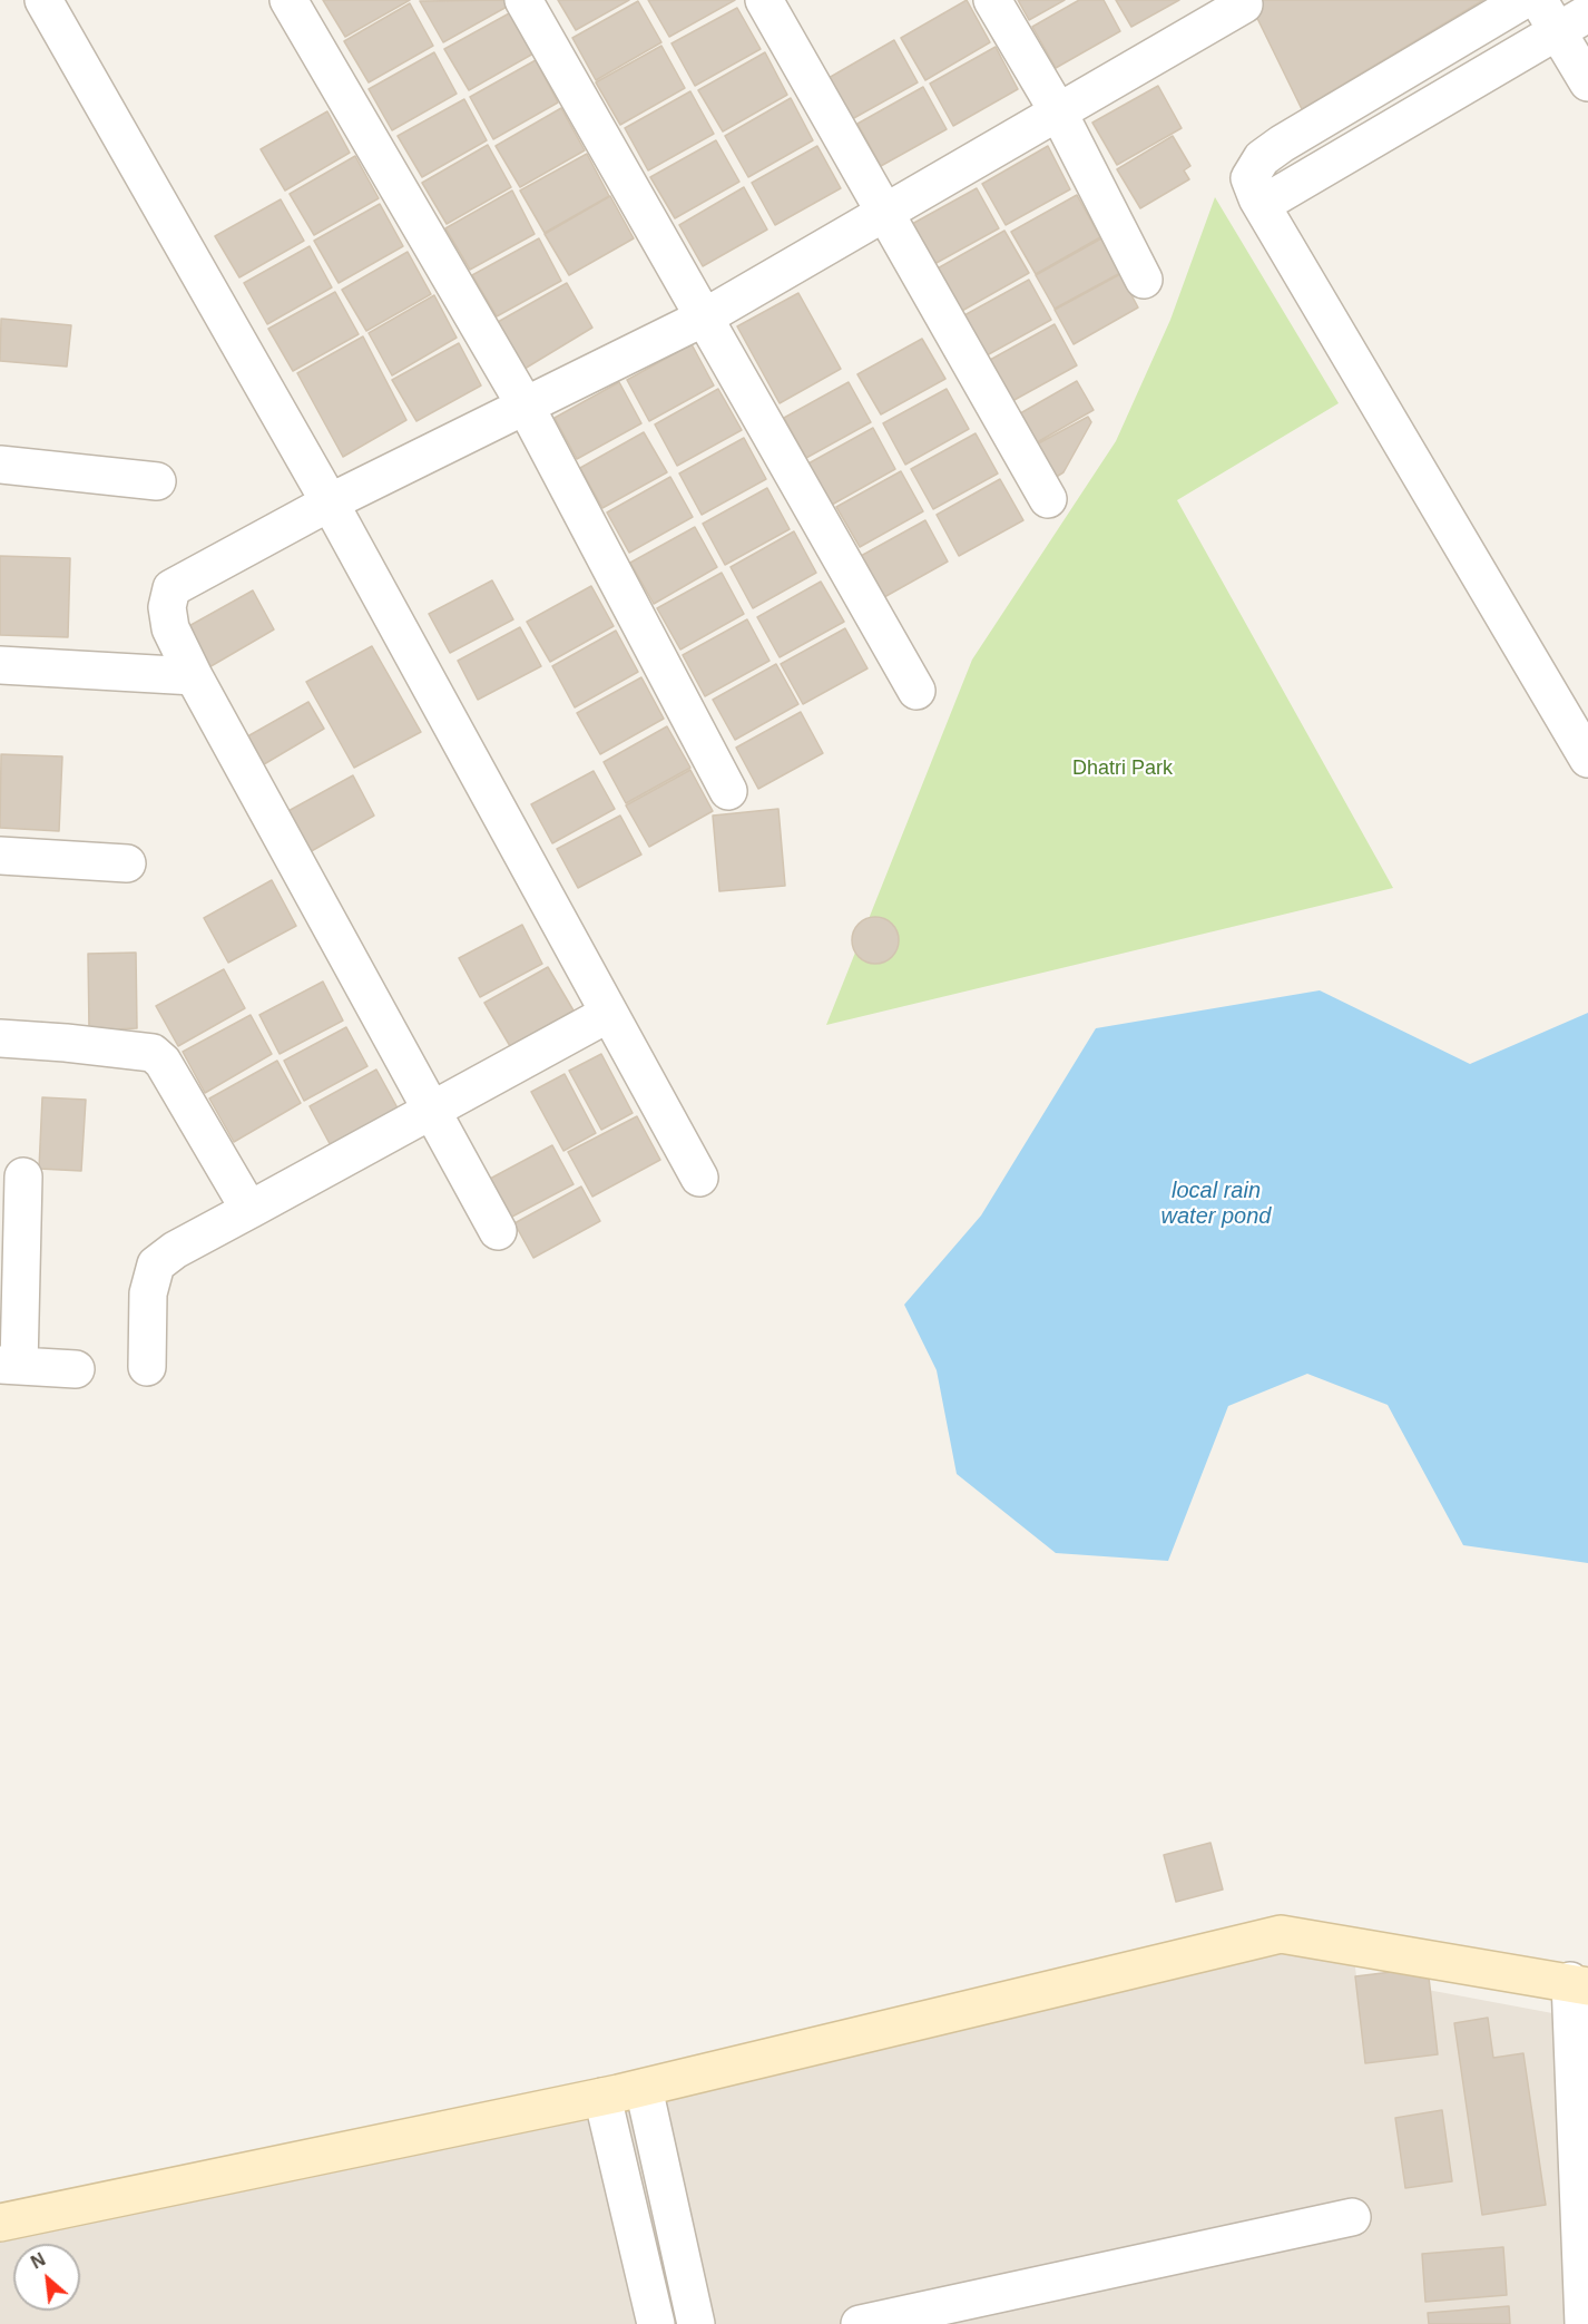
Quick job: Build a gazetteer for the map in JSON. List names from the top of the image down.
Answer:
{
  "water": ["local rain water pond"],
  "parks": ["Dhatri Park"],
  "north": "top left"
}
